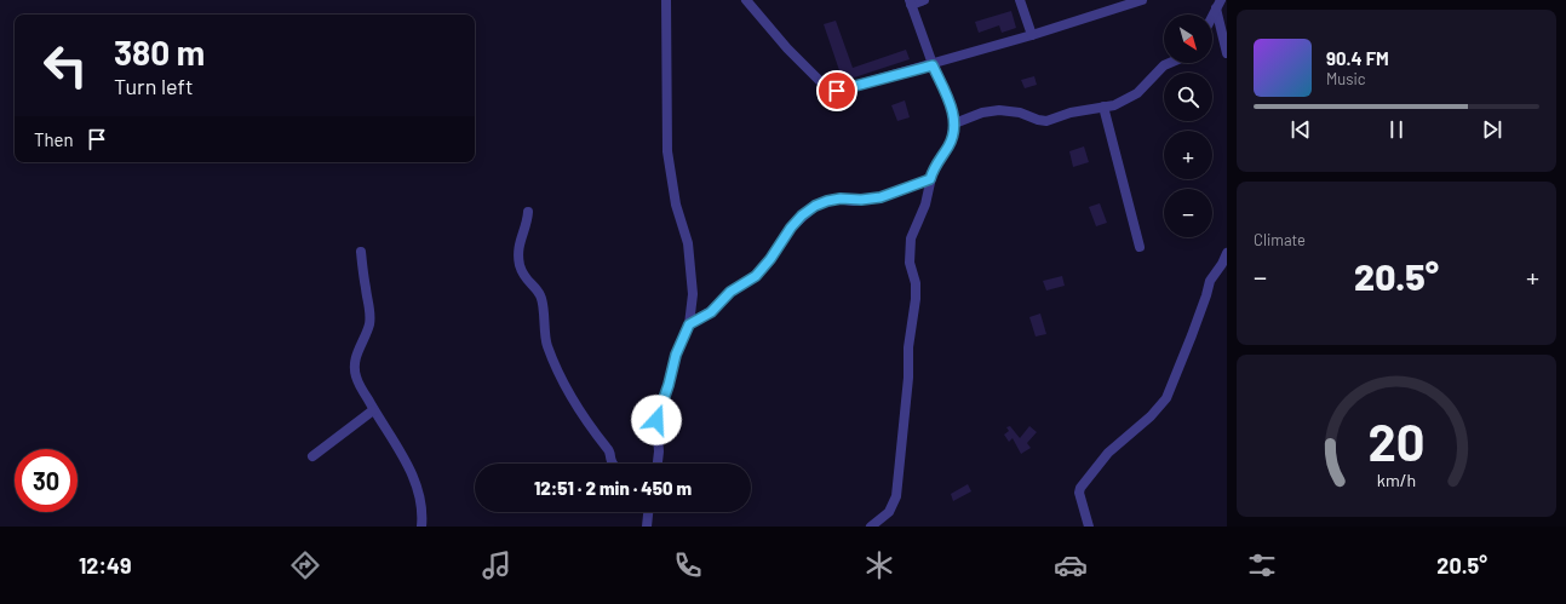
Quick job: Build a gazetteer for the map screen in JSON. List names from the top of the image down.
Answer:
{
  "north": "bottom right",
  "page": {
    "map_buttons": ["+", "−"],
    "turn": ["380 m", "Turn left"],
    "song": ["90.4 FM", "Music"],
    "then": "Then",
    "tile": "Climate",
    "heat": ["−", "20.5°", "+"],
    "limit": "30",
    "trip": "12:51 · 2 min · 450 m",
    "tabs": ["12:49", "20.5°"],
    "gauge": ["20", "km/h"]
  }
}
